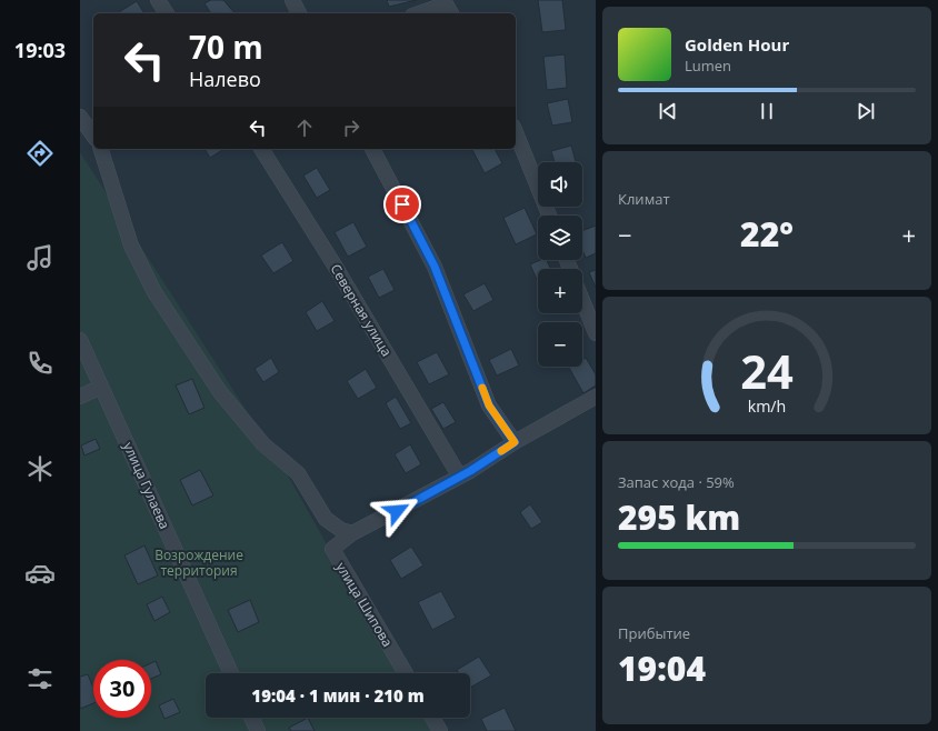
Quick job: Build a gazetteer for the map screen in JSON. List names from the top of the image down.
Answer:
{
  "streets": {
    "street": ["Северная улица", "улица Гулаева", "улица Шипова"]
  },
  "parks": ["Возрождение территория"],
  "page": {
    "tabs": "19:03",
    "turn": ["70 m", "Налево"],
    "song": ["Golden Hour", "Lumen"],
    "tile": [
      "Климат",
      ["Запас хода · 59%", "295 km"],
      ["Прибытие", "19:04"]
    ],
    "map_buttons": ["+", "−"],
    "heat": ["−", "22°", "+"],
    "limit": "30",
    "trip": "19:04 · 1 мин · 210 m",
    "gauge": ["24", "km/h"]
  }
}
